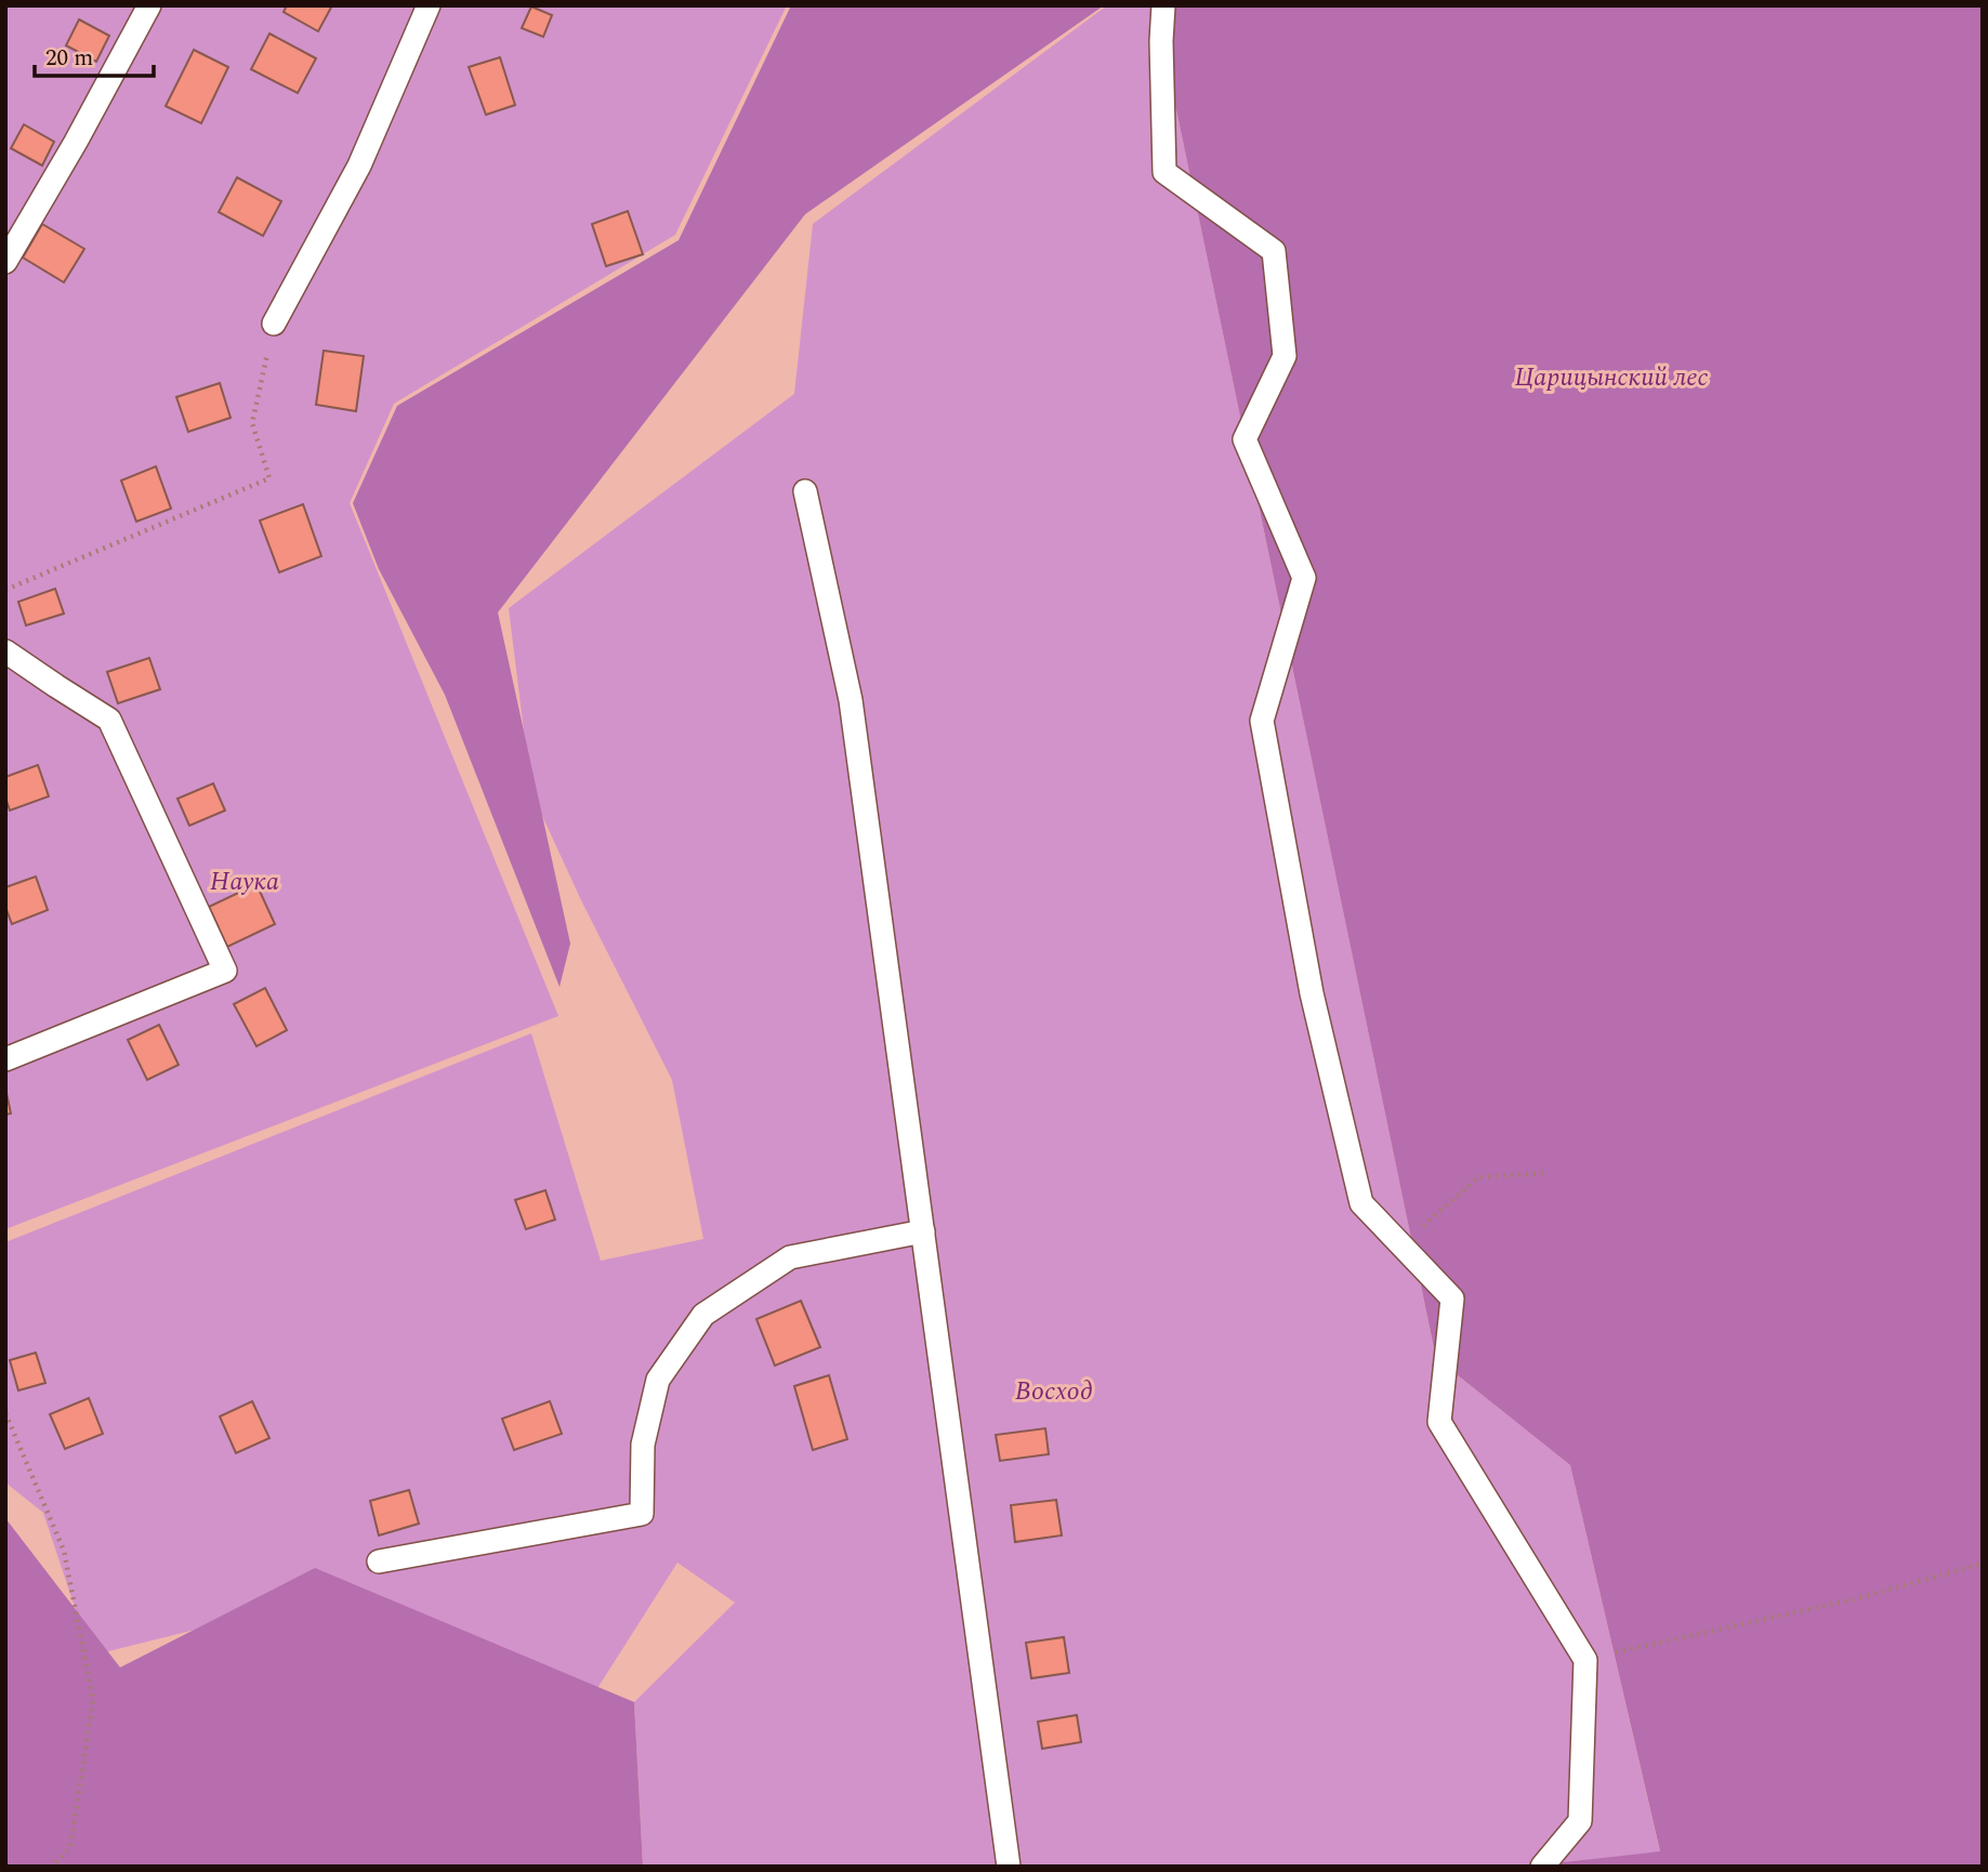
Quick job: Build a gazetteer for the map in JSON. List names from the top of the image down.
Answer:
{
  "parks": ["Царицынский лес", "Наука", "Восход"],
  "scale_bar": "20 m"
}
